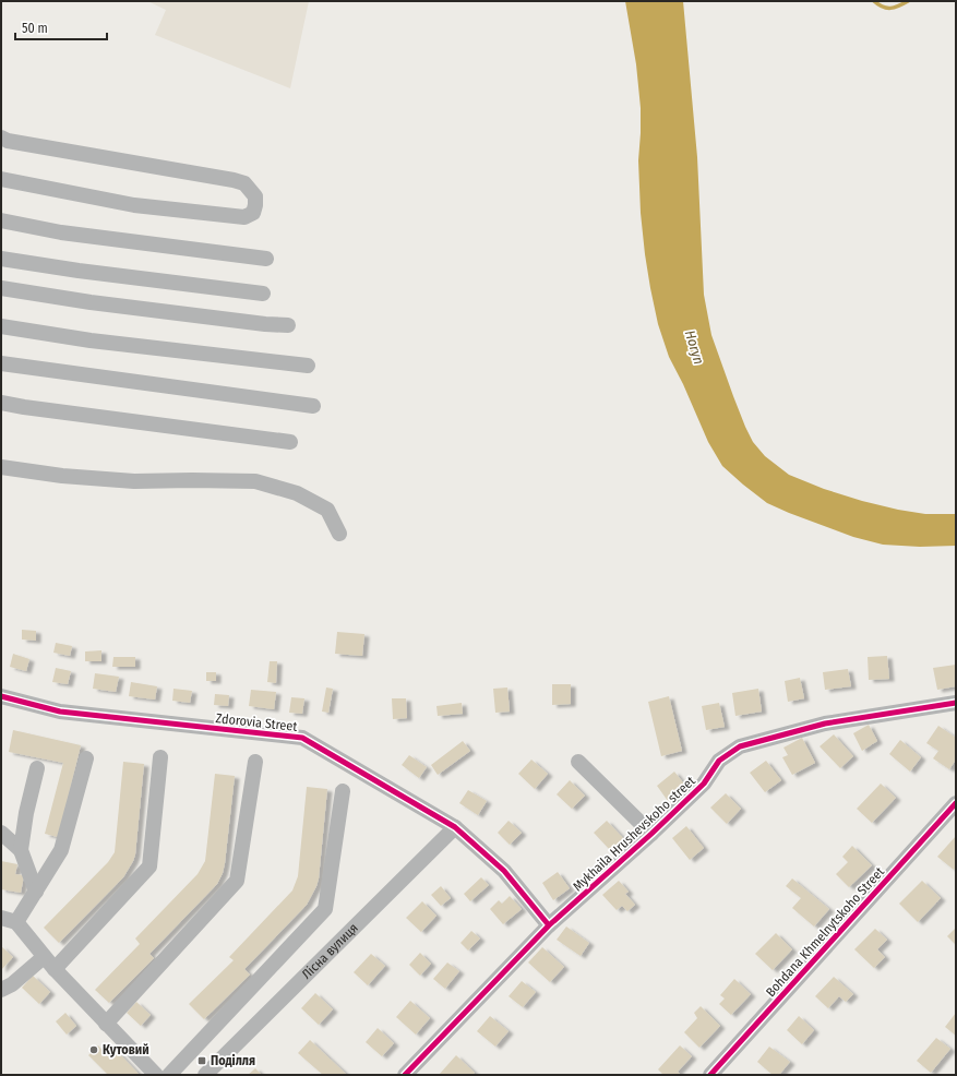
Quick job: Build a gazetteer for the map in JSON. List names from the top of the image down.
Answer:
{
  "streets": {
    "street": [
      "Zdorovia Street",
      "Mykhaila Hrushevskoho street",
      "Bohdana Khmelnytskoho Street",
      "Лісна вулиця"
    ]
  },
  "crossings": [
    ["Zdorovia Street", "Mykhaila Hrushevskoho street"],
    ["Zdorovia Street", "Лісна вулиця"]
  ],
  "water": ["Horyn"],
  "places": {
    "other": ["Кутовий"],
    "transit": ["Поділля"]
  },
  "scale_bar": "50 m"
}
